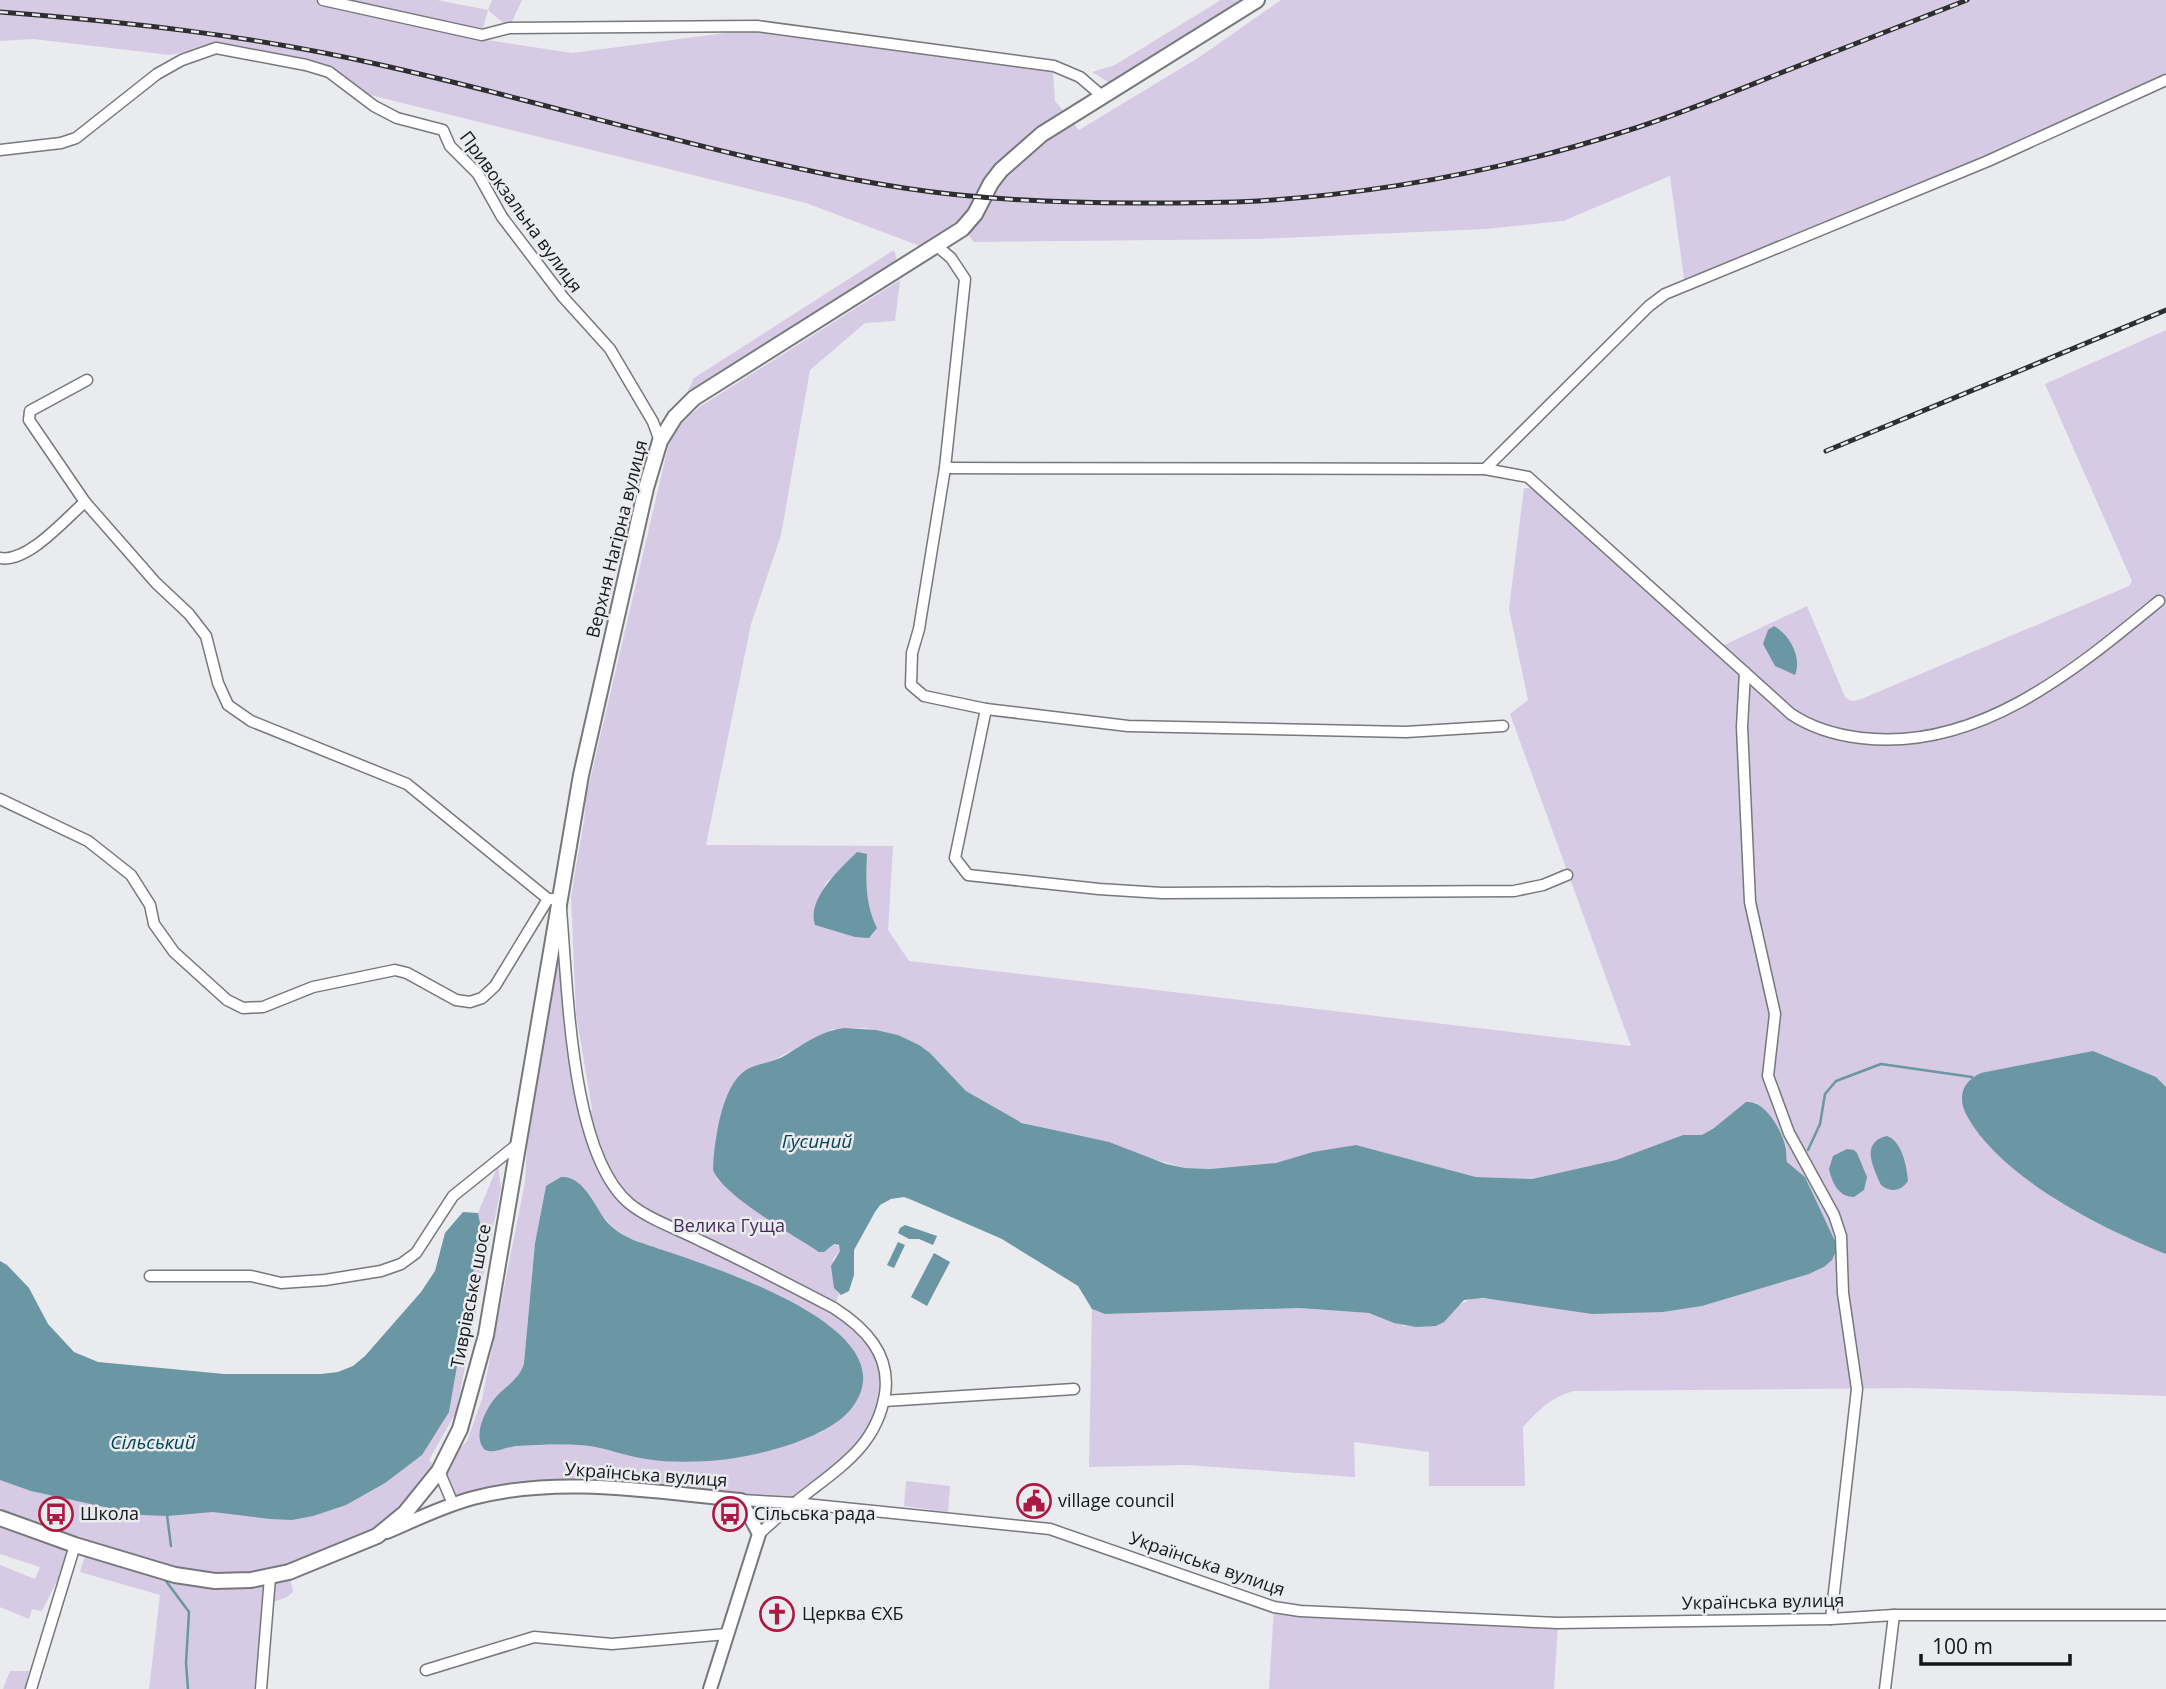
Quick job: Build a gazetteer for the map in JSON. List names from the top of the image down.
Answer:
{
  "streets": {
    "main road": ["Верхня Нагірна вулиця", "Тиврівське шосе"],
    "street": ["Привокзальна вулиця", "Українська вулиця"]
  },
  "crossings": [
    ["Привокзальна вулиця", "Верхня Нагірна вулиця"],
    ["Верхня Нагірна вулиця", "Тиврівське шосе"],
    ["Тиврівське шосе", "Українська вулиця"]
  ],
  "water": ["Гусиний", "Сільський"],
  "parks": ["Велика Гуща"],
  "places": {
    "public building": ["village council"],
    "bus stop": ["Школа", "Сільська рада"],
    "church": ["Церква ЄХБ"]
  },
  "scale_bar": "100 m"
}
